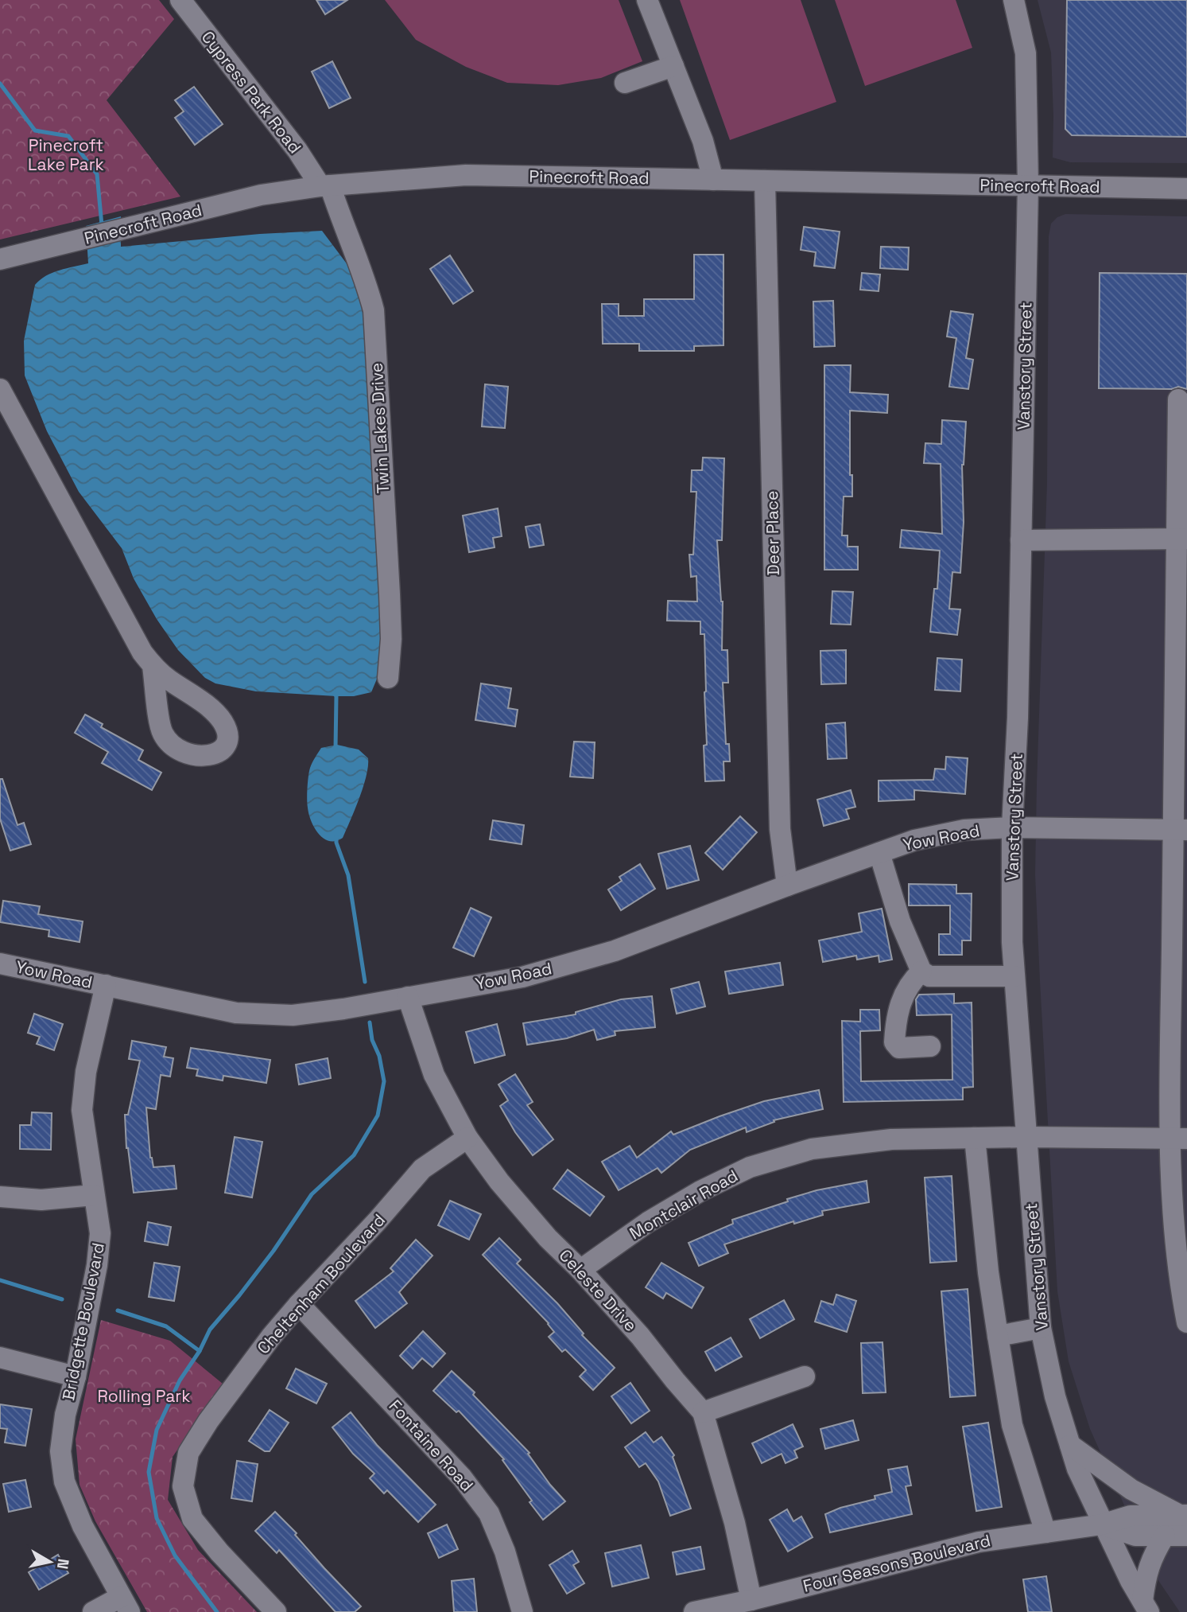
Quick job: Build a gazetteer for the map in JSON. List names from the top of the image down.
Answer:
{
  "streets": {
    "street": [
      "Cypress Park Road",
      "Pinecroft Road",
      "Vanstory Street",
      "Twin Lakes Drive",
      "Deer Place",
      "Yow Road",
      "Montclair Road",
      "Cheltenham Boulevard",
      "Celeste Drive",
      "Bridgette Boulevard",
      "Fontaine Road",
      "Four Seasons Boulevard"
    ]
  },
  "crossings": [
    ["Cypress Park Road", "Pinecroft Road"],
    ["Cypress Park Road", "Twin Lakes Drive"],
    ["Pinecroft Road", "Vanstory Street"],
    ["Pinecroft Road", "Twin Lakes Drive"],
    ["Pinecroft Road", "Deer Place"],
    ["Vanstory Street", "Yow Road"],
    ["Vanstory Street", "Montclair Road"],
    ["Vanstory Street", "Four Seasons Boulevard"],
    ["Deer Place", "Yow Road"],
    ["Yow Road", "Celeste Drive"],
    ["Yow Road", "Bridgette Boulevard"],
    ["Montclair Road", "Celeste Drive"],
    ["Cheltenham Boulevard", "Celeste Drive"],
    ["Cheltenham Boulevard", "Fontaine Road"],
    ["Celeste Drive", "Four Seasons Boulevard"]
  ],
  "parks": ["Pinecroft Lake Park", "Rolling Park"],
  "north": "right"
}
